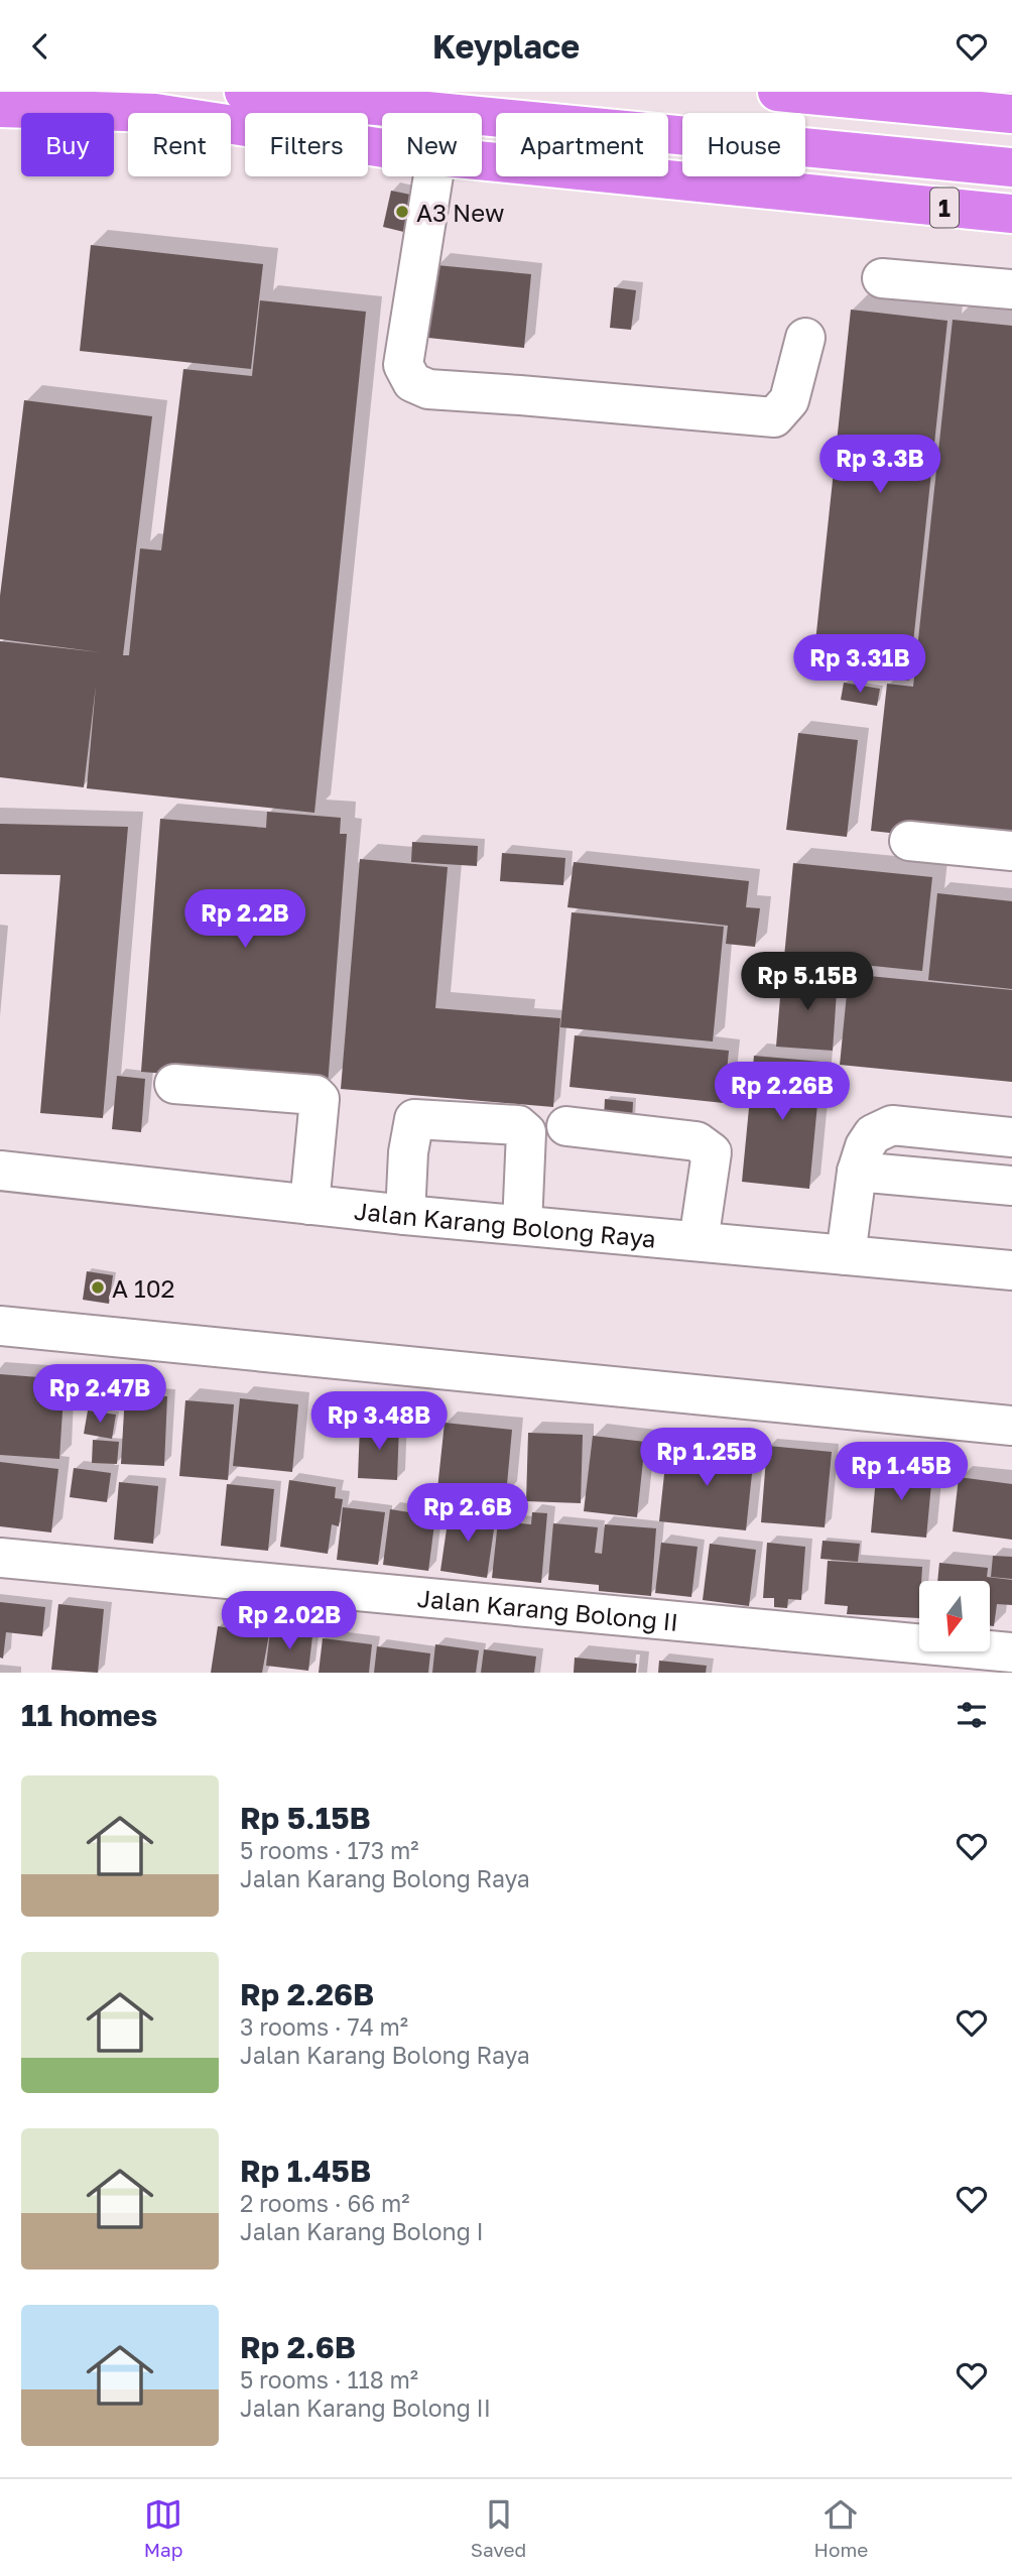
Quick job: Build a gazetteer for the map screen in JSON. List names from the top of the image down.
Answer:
{
  "streets": {
    "highway": ["1"],
    "street": ["Jalan Karang Bolong Raya", "Jalan Karang Bolong II"]
  },
  "places": ["A3 New", "A 102"],
  "north": "bottom",
  "page": {
    "header": "Keyplace",
    "chip": [
      "Buy",
      "Rent",
      "Filters",
      "New",
      "Apartment",
      "House"
    ],
    "price": [
      "Rp 3.3B",
      "Rp 3.31B",
      "Rp 2.2B",
      "Rp 5.15B",
      "Rp 2.26B",
      "Rp 2.47B",
      "Rp 3.48B",
      "Rp 1.25B",
      "Rp 1.45B",
      "Rp 2.6B",
      "Rp 2.02B"
    ],
    "heading": "11 homes",
    "list": [
      {
        "name": "Rp 5.15B",
        "note": "5 rooms · 173 m² · Jalan Karang Bolong Raya"
      },
      {
        "name": "Rp 2.26B",
        "note": "3 rooms · 74 m² · Jalan Karang Bolong Raya"
      },
      {
        "name": "Rp 1.45B",
        "note": "2 rooms · 66 m² · Jalan Karang Bolong I"
      },
      {
        "name": "Rp 2.6B",
        "note": "5 rooms · 118 m² · Jalan Karang Bolong II"
      }
    ],
    "tabs": ["Map", "Saved", "Home"]
  }
}
